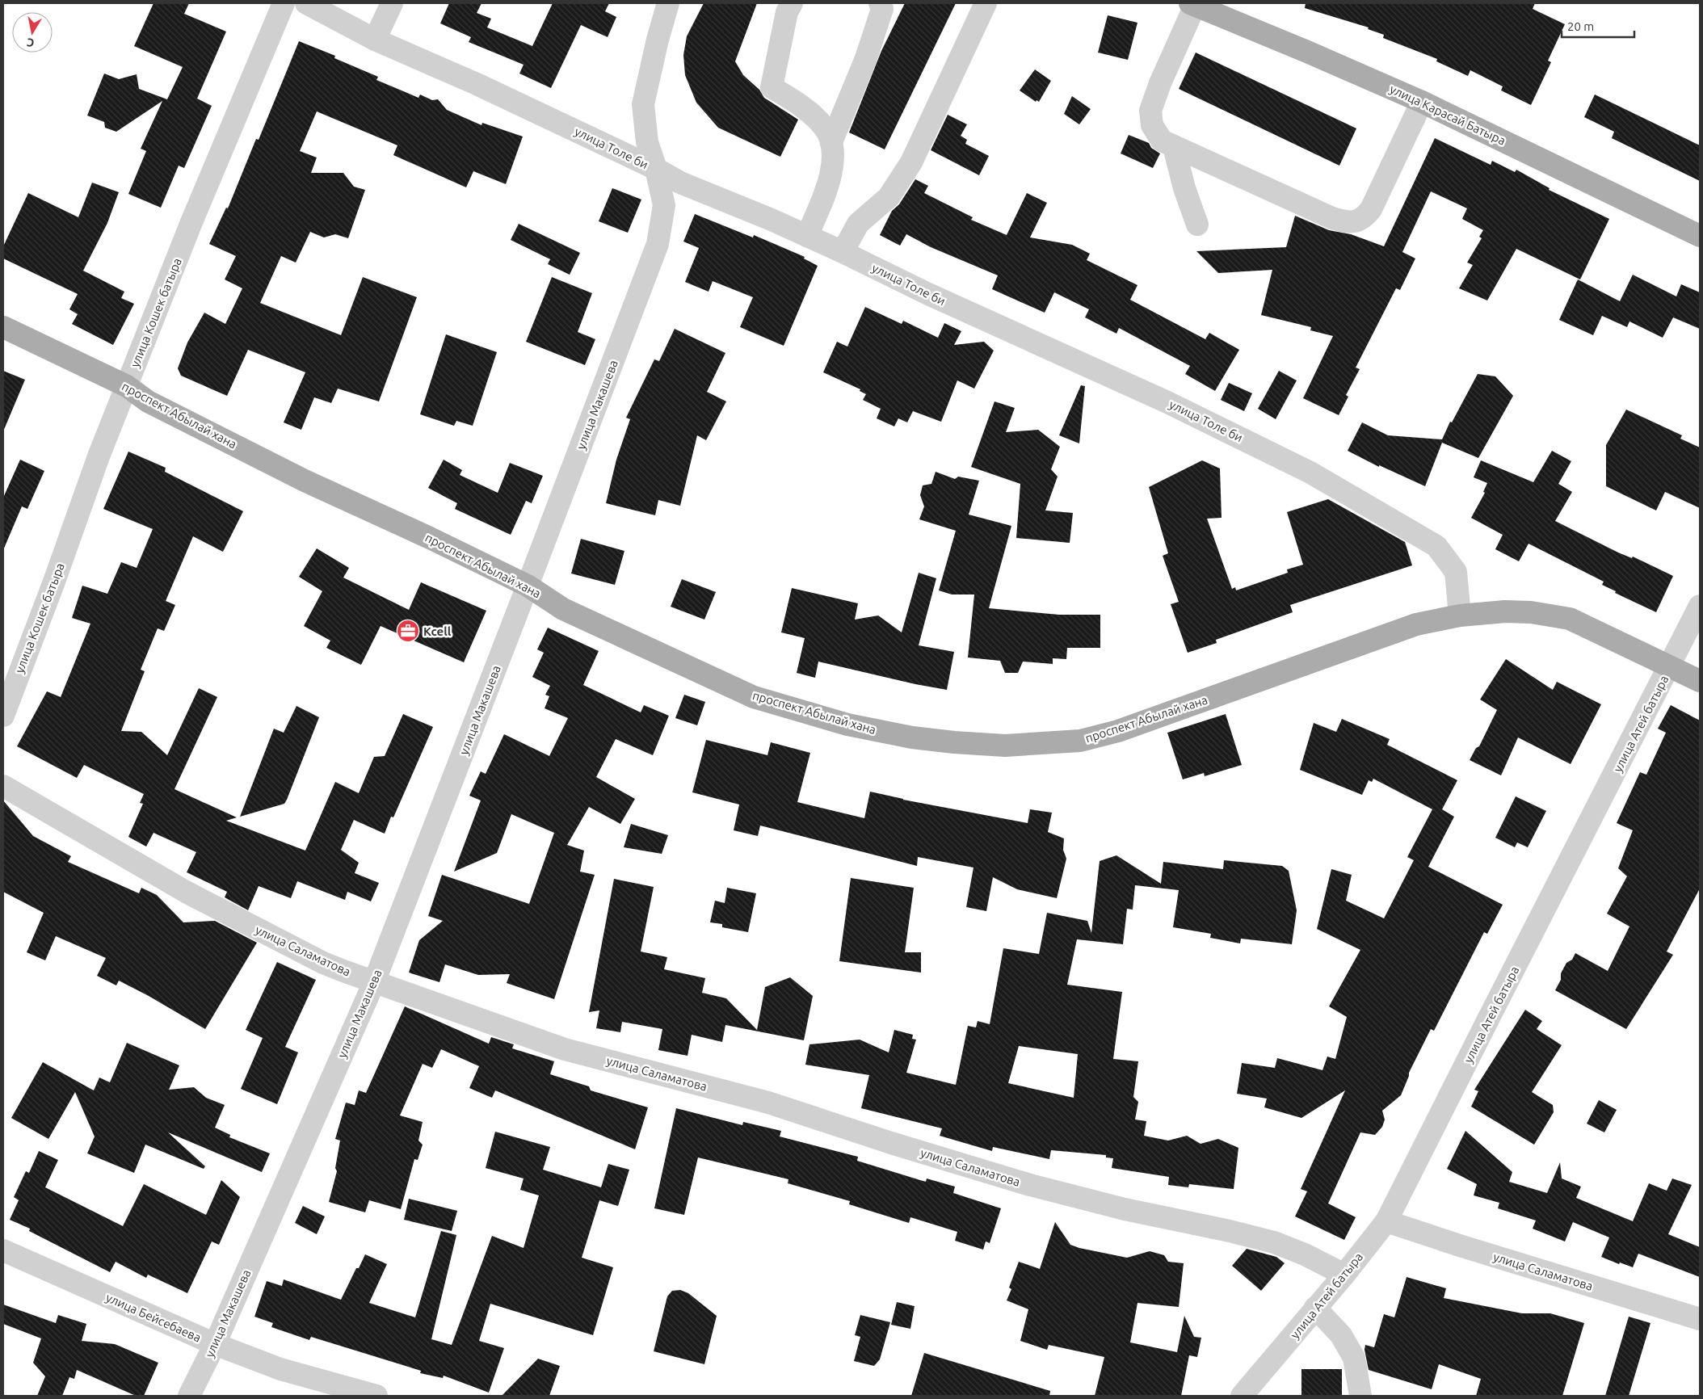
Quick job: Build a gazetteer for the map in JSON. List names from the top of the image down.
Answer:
{
  "streets": {
    "main road": ["улица Карасай Батыра", "проспект Абылай хана"],
    "street": [
      "улица Толе би",
      "улица Кошек батыра",
      "улица Макашева",
      "улица Атей батыра",
      "улица Саламатова",
      "улица Бейсебаева"
    ]
  },
  "crossings": [
    ["улица Толе би", "улица Макашева"],
    ["улица Толе би", "проспект Абылай хана"],
    ["улица Кошек батыра", "проспект Абылай хана"],
    ["улица Макашева", "проспект Абылай хана"],
    ["улица Макашева", "улица Саламатова"],
    ["улица Макашева", "улица Бейсебаева"],
    ["проспект Абылай хана", "улица Атей батыра"],
    ["улица Атей батыра", "улица Саламатова"]
  ],
  "places": {
    "office": ["Kcell"]
  },
  "scale_bar": "20 m",
  "north": "bottom"
}
